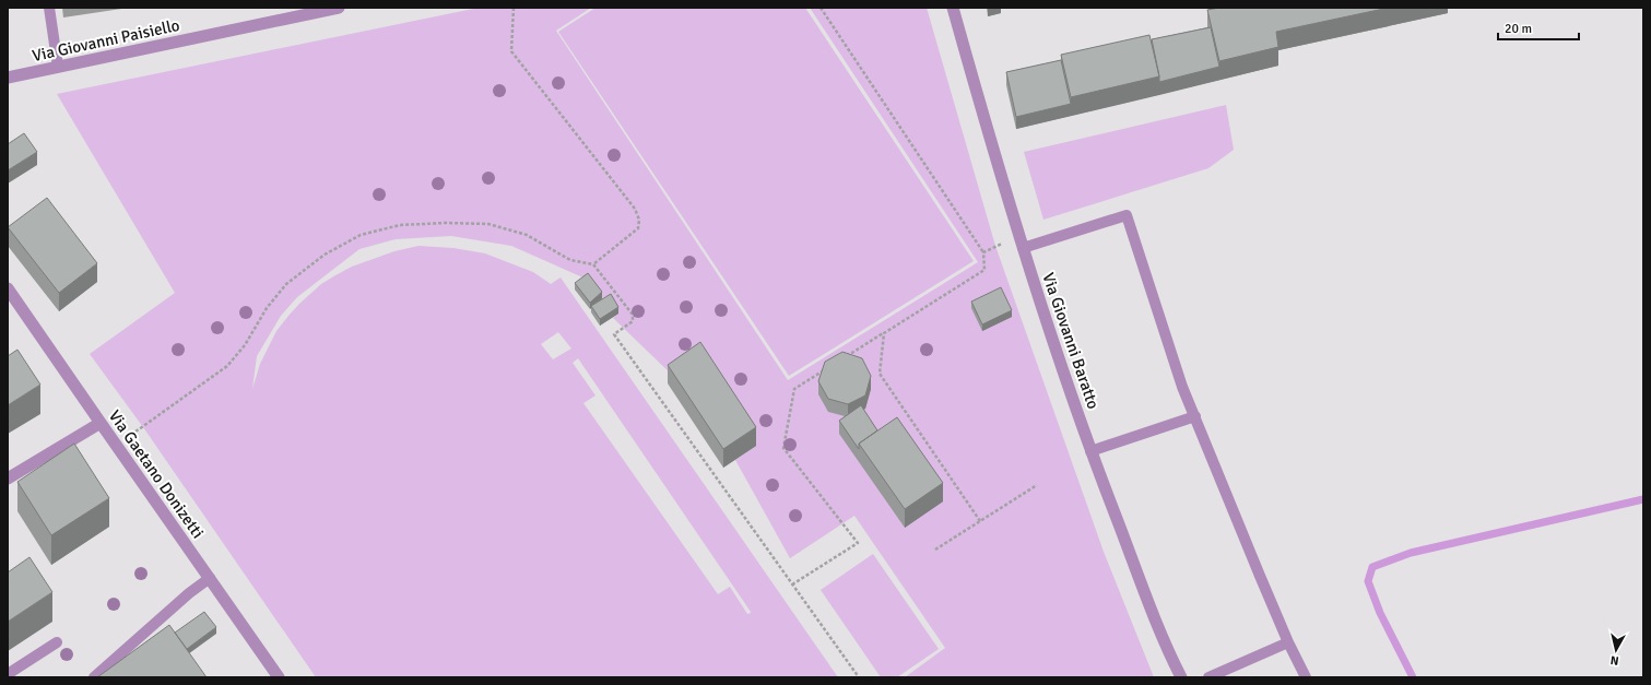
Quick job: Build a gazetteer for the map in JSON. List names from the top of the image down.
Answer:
{
  "streets": {
    "street": ["Via Giovanni Paisiello", "Via Giovanni Baratto", "Via Gaetano Donizetti"]
  },
  "scale_bar": "20 m",
  "north": "bottom"
}
